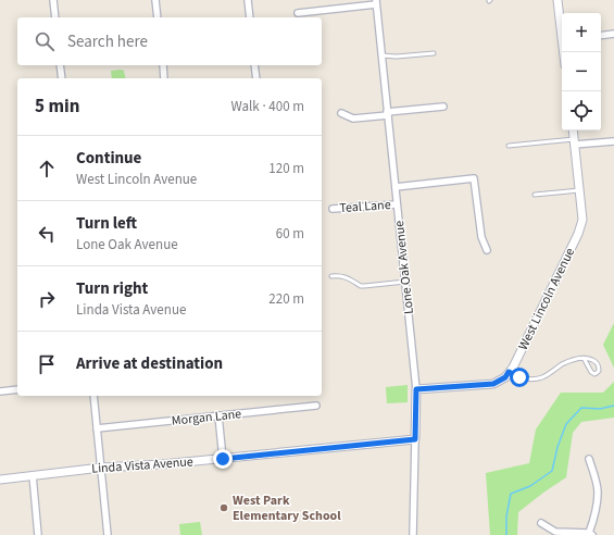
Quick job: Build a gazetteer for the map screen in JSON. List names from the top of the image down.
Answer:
{
  "streets": {
    "street": [
      "Teal Lane",
      "Lone Oak Avenue",
      "West Lincoln Avenue",
      "Morgan Lane",
      "Linda Vista Avenue"
    ]
  },
  "crossings": [
    ["Teal Lane", "Lone Oak Avenue"],
    ["Lone Oak Avenue", "West Lincoln Avenue"],
    ["Lone Oak Avenue", "Linda Vista Avenue"]
  ],
  "places": ["West Park Elementary School"],
  "page": {
    "map_buttons": ["+", "−"],
    "search": "Search here",
    "heading": ["5 min", "Walk · 400 m"],
    "list": [
      ["Continue", "West Lincoln Avenue", "120 m"],
      ["Turn left", "Lone Oak Avenue", "60 m"],
      ["Turn right", "Linda Vista Avenue", "220 m"],
      "Arrive at destination"
    ]
  }
}
